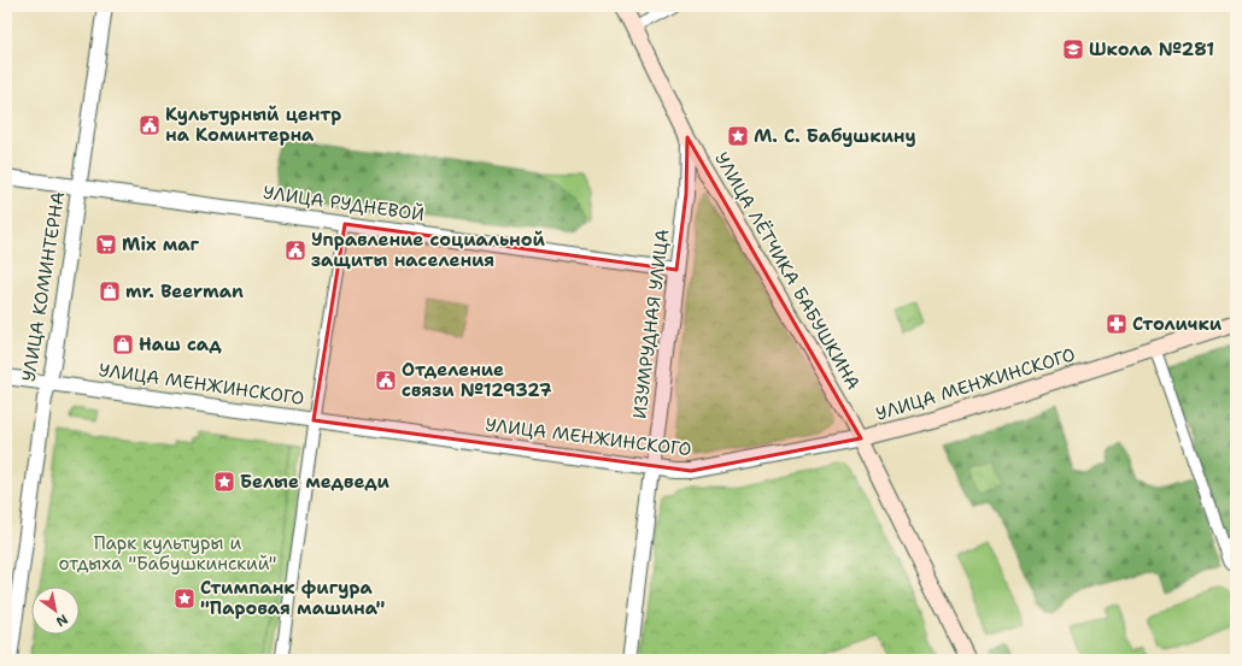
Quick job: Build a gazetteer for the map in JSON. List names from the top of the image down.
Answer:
{
  "streets": {
    "main road": ["УЛИЦА ЛЁТЧИКА БАБУШКИНА", "УЛИЦА МЕНЖИНСКОГО"],
    "street": ["УЛИЦА РУДНЕВОЙ", "УЛИЦА КОМИНТЕРНА", "ИЗУМРУДНАЯ УЛИЦА"]
  },
  "crossings": [
    ["УЛИЦА РУДНЕВОЙ", "УЛИЦА КОМИНТЕРНА"],
    ["УЛИЦА РУДНЕВОЙ", "ИЗУМРУДНАЯ УЛИЦА"],
    ["УЛИЦА ЛЁТЧИКА БАБУШКИНА", "ИЗУМРУДНАЯ УЛИЦА"],
    ["УЛИЦА ЛЁТЧИКА БАБУШКИНА", "УЛИЦА МЕНЖИНСКОГО"],
    ["УЛИЦА КОМИНТЕРНА", "УЛИЦА МЕНЖИНСКОГО"],
    ["ИЗУМРУДНАЯ УЛИЦА", "УЛИЦА МЕНЖИНСКОГО"]
  ],
  "parks": ["Парк культуры и отдыха \"Бабушкинский\""],
  "places": {
    "school or university": ["Школа №281"],
    "public building": ["Культурный центр на Коминтерна", "Управление социальной защиты населения", "Отделение связи №129327"],
    "place": ["М. С. Бабушкину", "Белые медведи", "Стимпанк фигура \"Паровая машина\""],
    "supermarket": ["Mix маг"],
    "shop": ["mr. Beerman", "Наш сад"],
    "pharmacy": ["Столички"]
  },
  "north": "bottom right"
}
